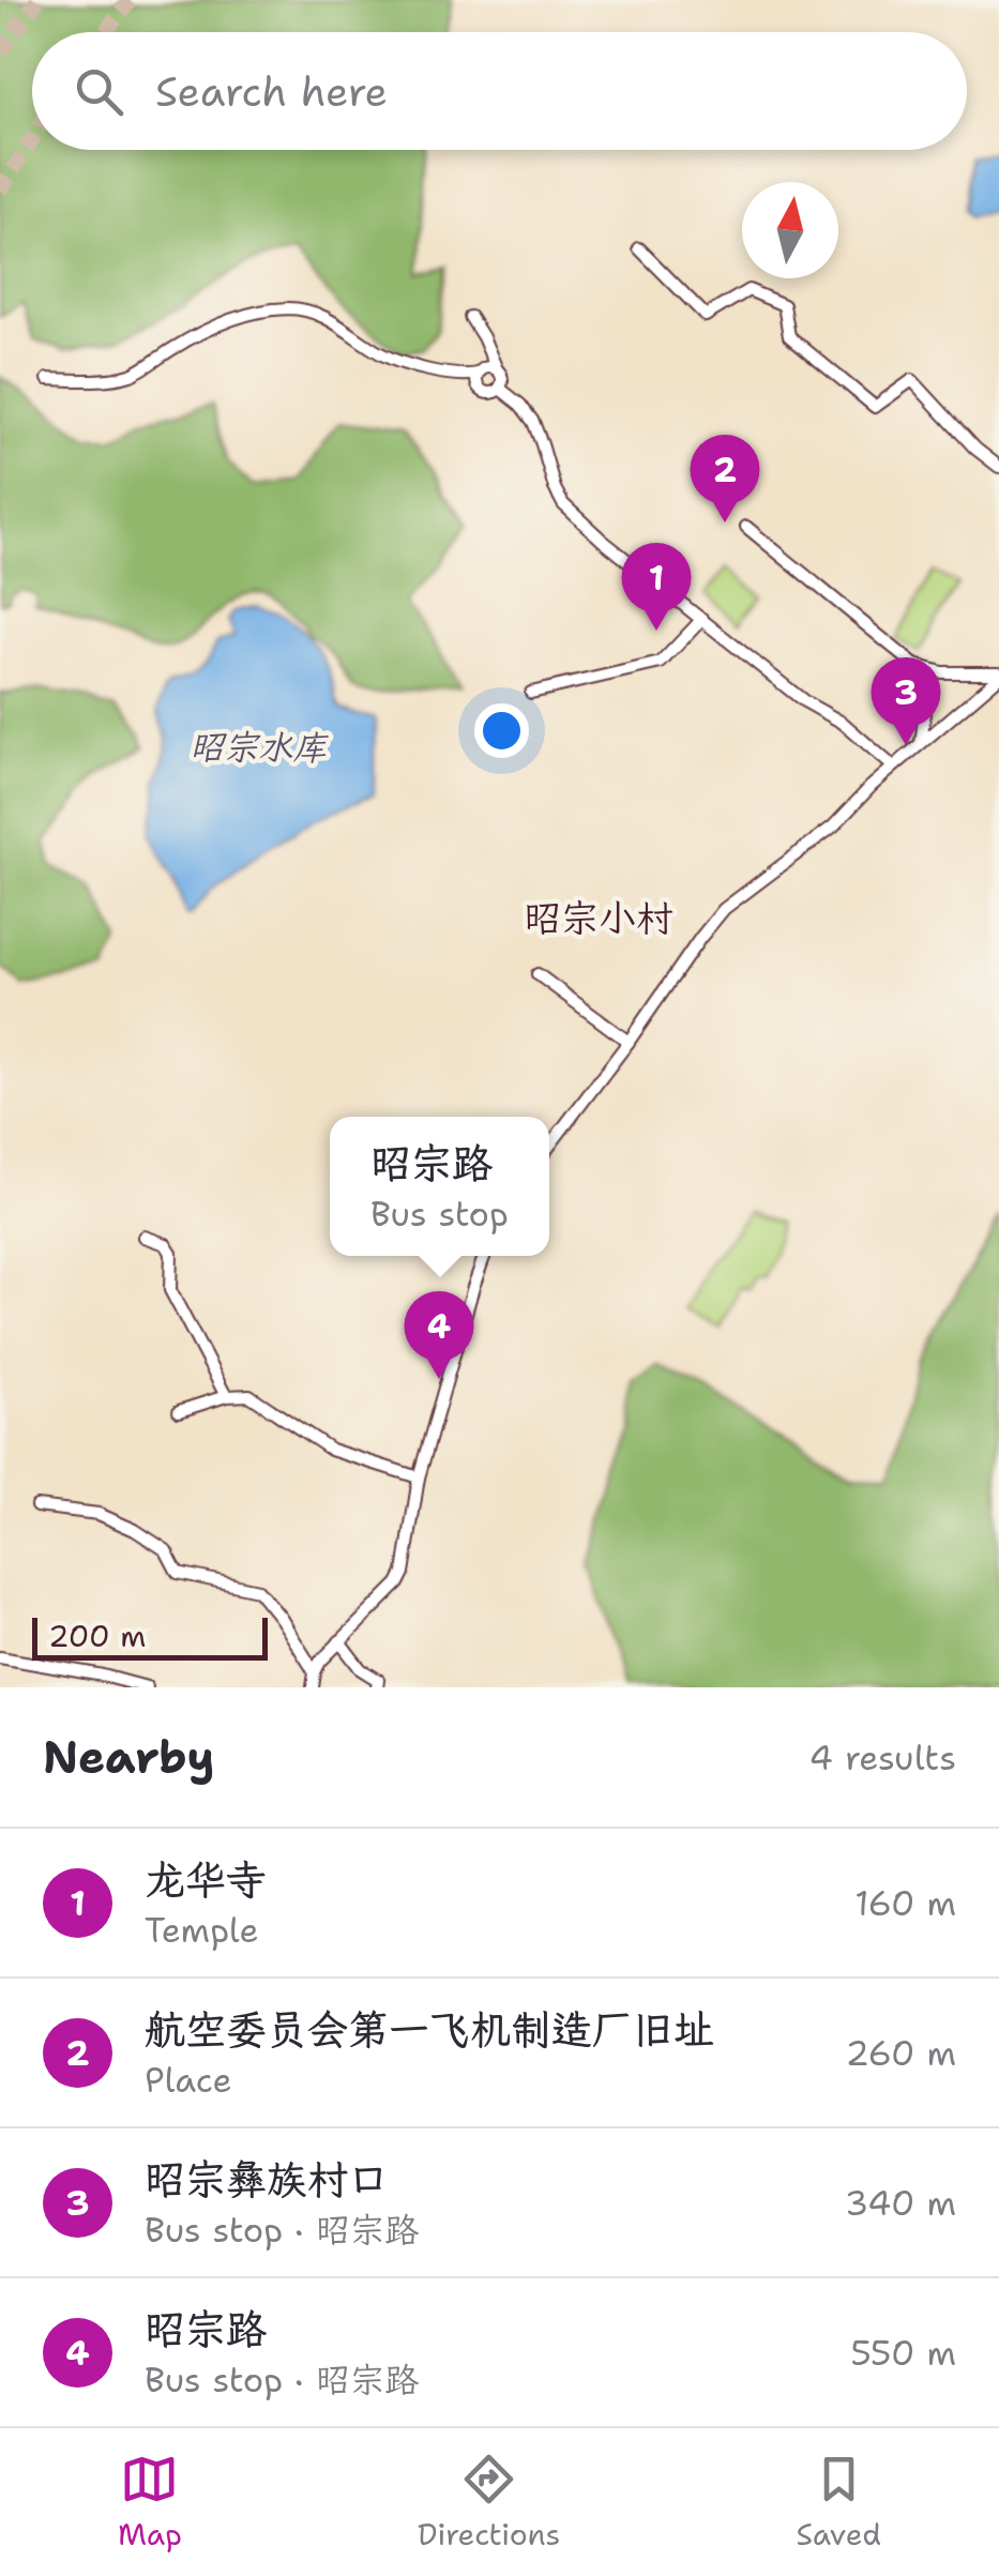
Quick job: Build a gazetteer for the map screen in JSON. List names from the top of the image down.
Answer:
{
  "districts": ["昭宗小村"],
  "water": ["昭宗水库"],
  "scale_bar": "200 m",
  "north": "top",
  "page": {
    "search": "Search here",
    "pins": [
      "2",
      "1",
      "3",
      "4"
    ],
    "popup": ["昭宗路", "Bus stop"],
    "scale": "200 m",
    "heading": ["Nearby", "4 results"],
    "list": [
      {
        "mark": "1",
        "name": "龙华寺",
        "note": "Temple",
        "value": "160 m"
      },
      {
        "mark": "2",
        "name": "航空委员会第一飞机制造厂旧址",
        "note": "Place",
        "value": "260 m"
      },
      {
        "mark": "3",
        "name": "昭宗彝族村口",
        "note": "Bus stop · 昭宗路",
        "value": "340 m"
      },
      {
        "mark": "4",
        "name": "昭宗路",
        "note": "Bus stop · 昭宗路",
        "value": "550 m"
      }
    ],
    "nav": ["Map", "Directions", "Saved"]
  }
}
